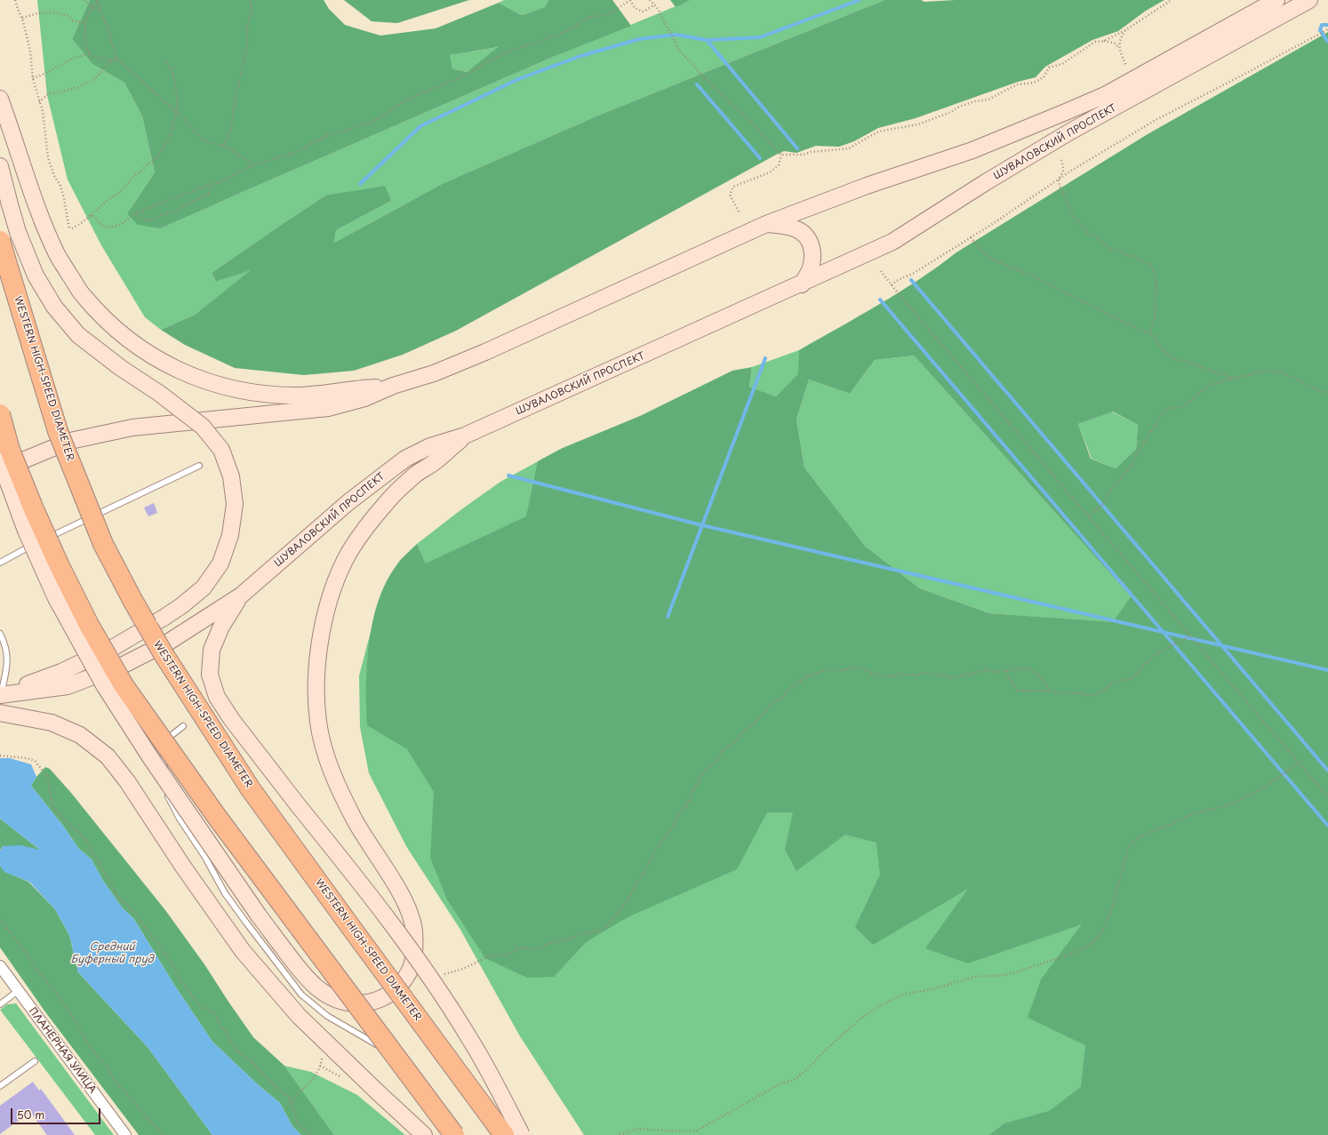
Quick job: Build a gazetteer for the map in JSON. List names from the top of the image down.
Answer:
{
  "streets": {
    "highway": ["WESTERN HIGH-SPEED DIAMETER"],
    "main road": ["ШУВАЛОВСКИЙ ПРОСПЕКТ"],
    "street": ["ПЛАНЕРНАЯ УЛИЦА"]
  },
  "water": ["Средний Буферный пруд"],
  "scale_bar": "50 m"
}
